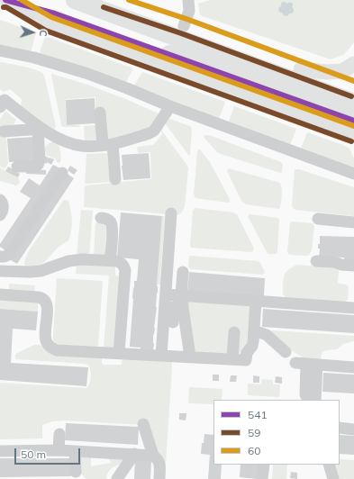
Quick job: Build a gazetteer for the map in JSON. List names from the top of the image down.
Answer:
{
  "lines": ["transit line 541", "transit line 60", "transit line 59"],
  "legend": ["541", "59", "60"],
  "scale_bar": "50 m",
  "north": "right"
}
